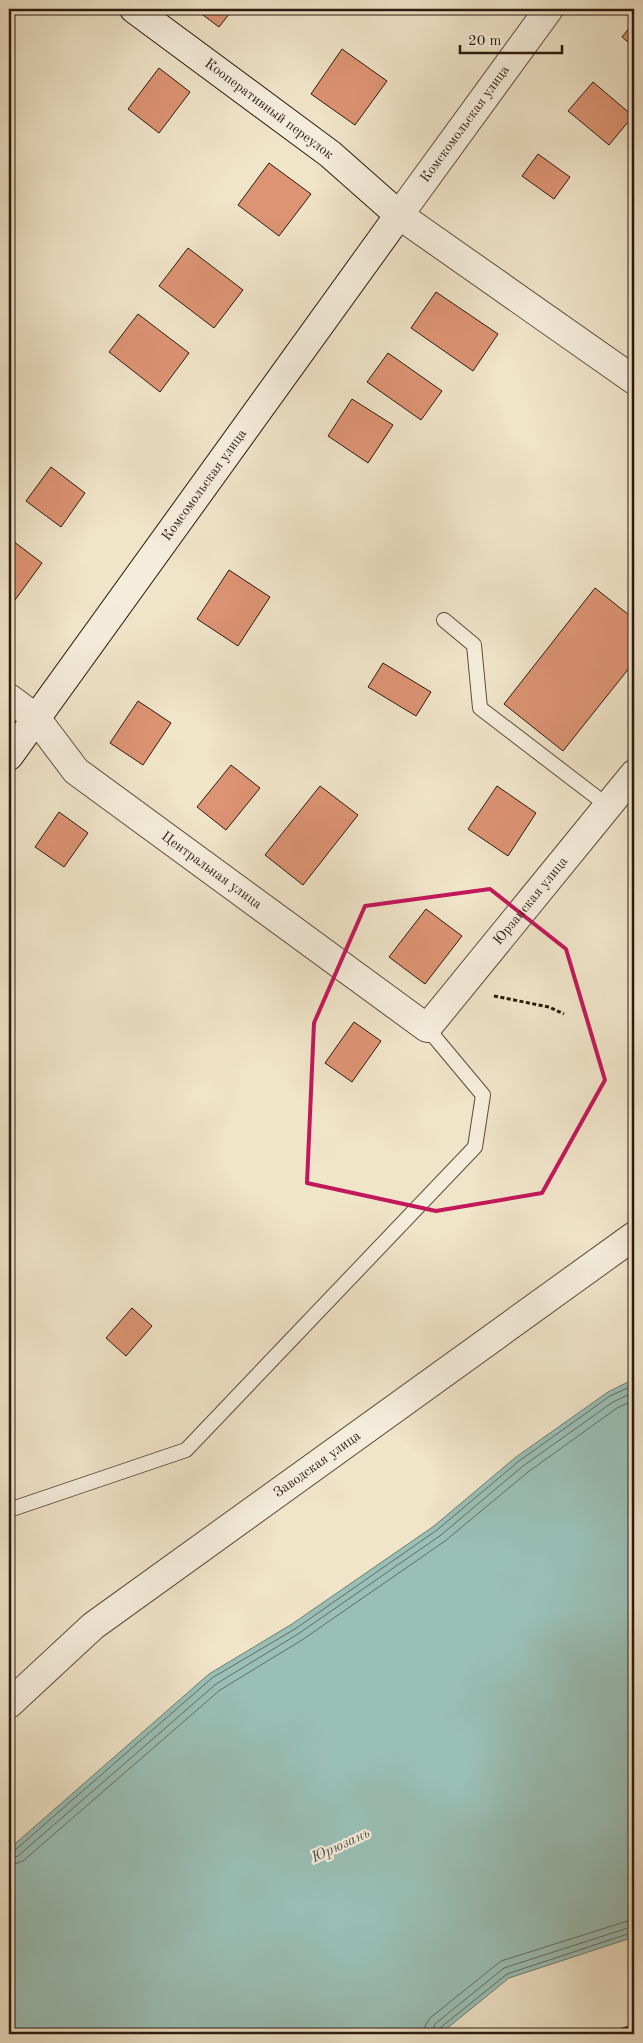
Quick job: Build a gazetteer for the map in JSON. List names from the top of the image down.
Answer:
{
  "streets": {
    "street": [
      "Кооперативный переулок",
      "Комскомольская улица",
      "Комсомольская улица",
      "Центральная улица",
      "Юрзанская улица",
      "Заводская улица"
    ]
  },
  "crossings": [
    ["Кооперативный переулок", "Комскомольская улица"],
    ["Кооперативный переулок", "Комсомольская улица"],
    ["Комскомольская улица", "Комсомольская улица"],
    ["Комсомольская улица", "Центральная улица"],
    ["Центральная улица", "Юрзанская улица"]
  ],
  "water": ["Юрюзань"],
  "scale_bar": "20 m"
}
